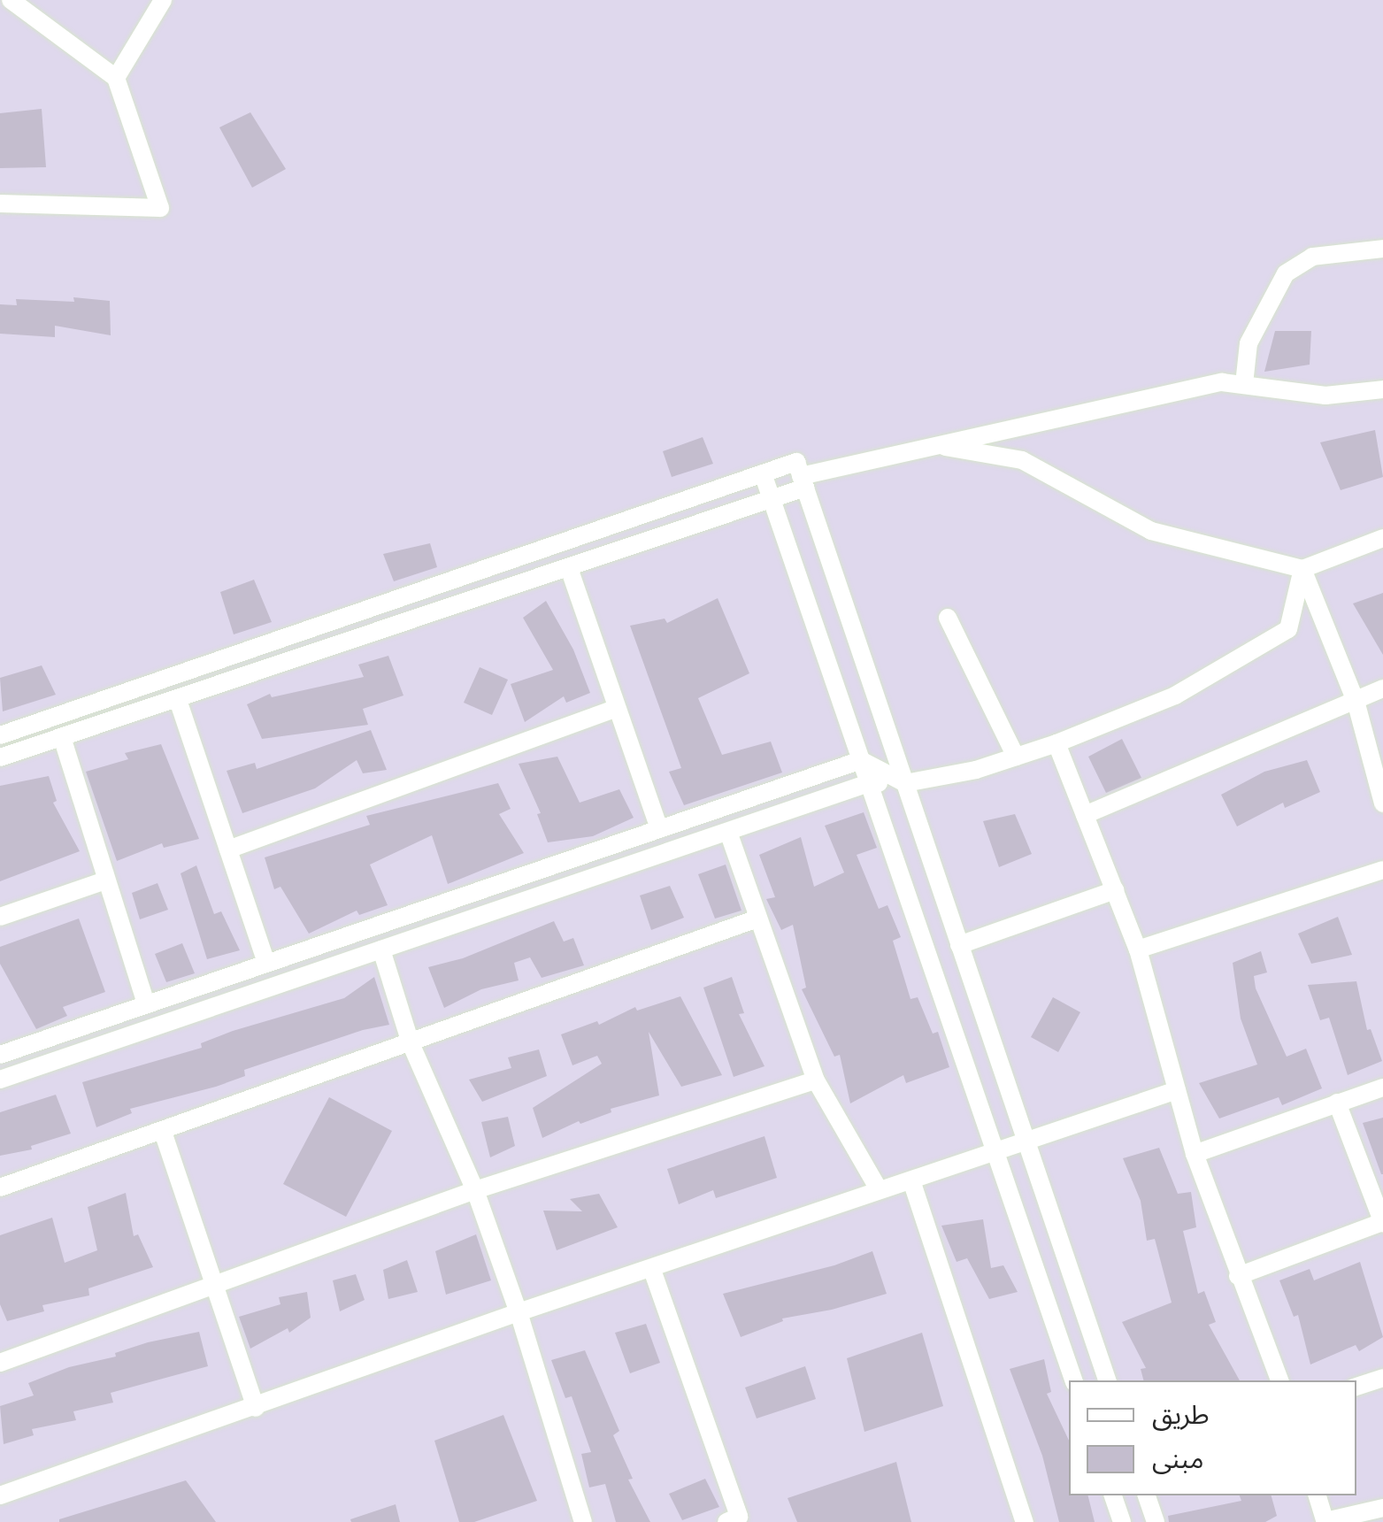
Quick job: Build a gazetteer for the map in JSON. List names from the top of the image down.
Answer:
{
  "legend": ["طريق", "مبنى"]
}
